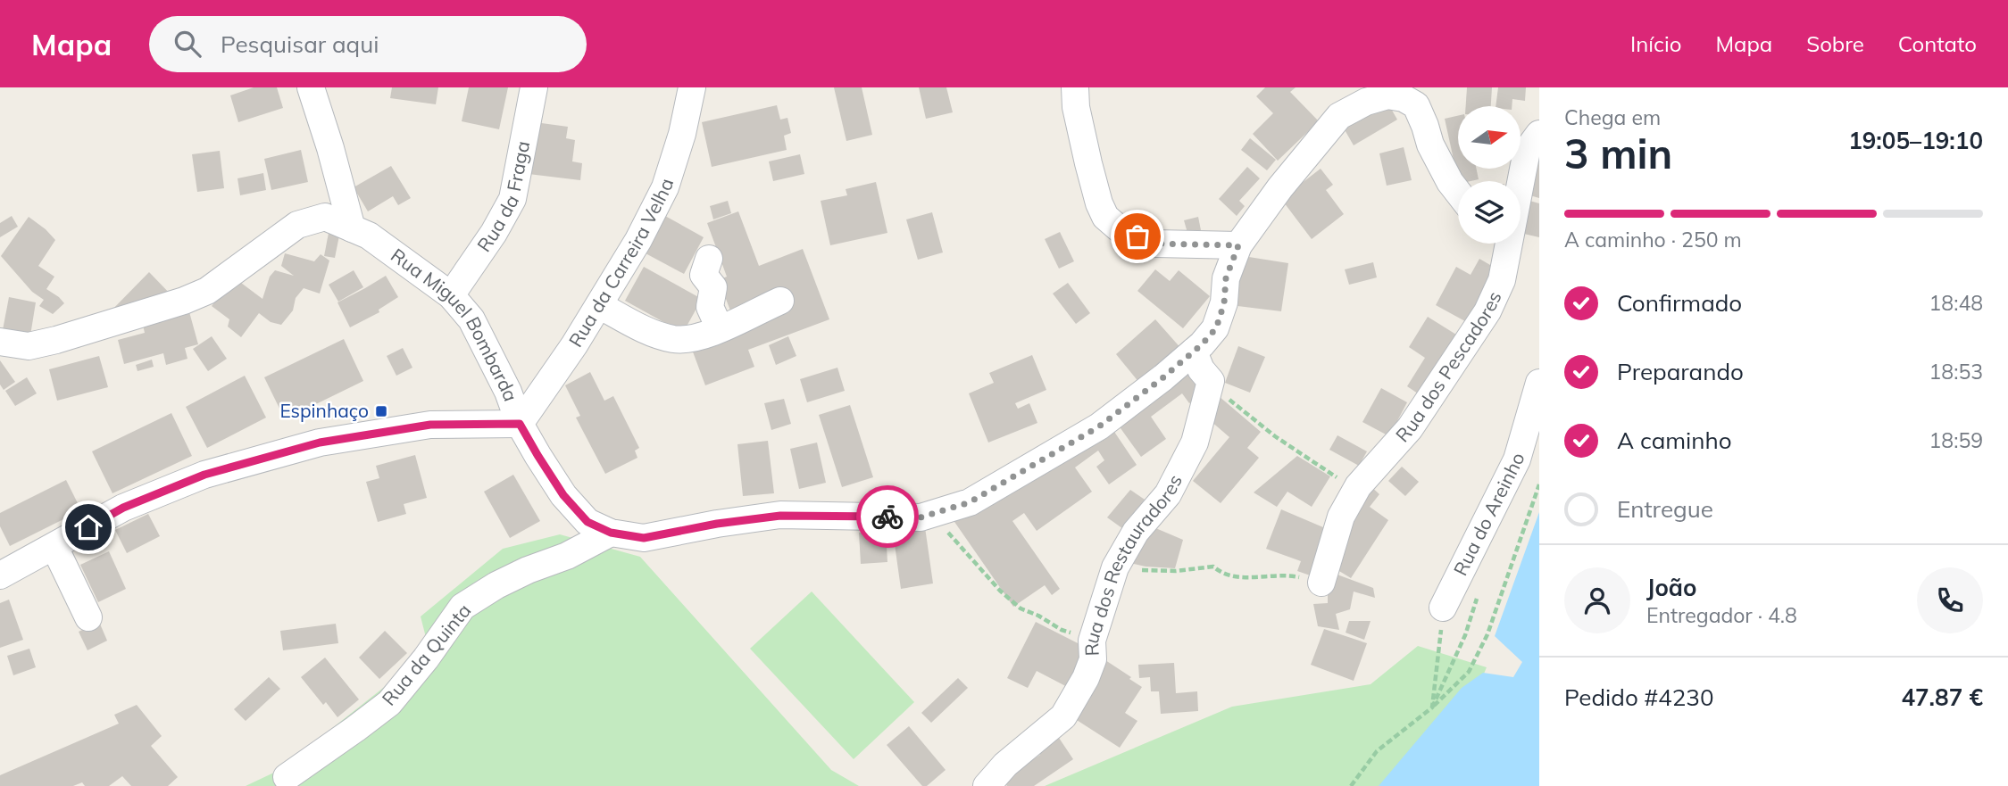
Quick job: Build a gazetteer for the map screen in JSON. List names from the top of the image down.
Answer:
{
  "streets": {
    "street": [
      "Rua da Fraga",
      "Rua da Carreira Velha",
      "Rua Miguel Bombarda",
      "Rua dos Pescadores",
      "Rua do Areinho",
      "Rua dos Restauradores",
      "Rua da Quinta"
    ]
  },
  "crossings": [
    ["Rua da Fraga", "Rua Miguel Bombarda"],
    ["Rua da Carreira Velha", "Rua Miguel Bombarda"],
    ["Rua Miguel Bombarda", "Rua da Quinta"]
  ],
  "places": {
    "transit": ["Espinhaço"]
  },
  "north": "right",
  "page": {
    "header": "Mapa",
    "search": "Pesquisar aqui",
    "nav": [
      "Início",
      "Mapa",
      "Sobre",
      "Contato"
    ],
    "heading": ["3 min", "Chega em", "19:05–19:10"],
    "panel": [
      "João",
      "Entregador · 4.8",
      "Pedido #4230",
      "47.87 €"
    ],
    "bar": "A caminho · 250 m",
    "list": [
      ["Confirmado", "18:48"],
      ["Preparando", "18:53"],
      ["A caminho", "18:59"],
      "Entregue"
    ]
  }
}
